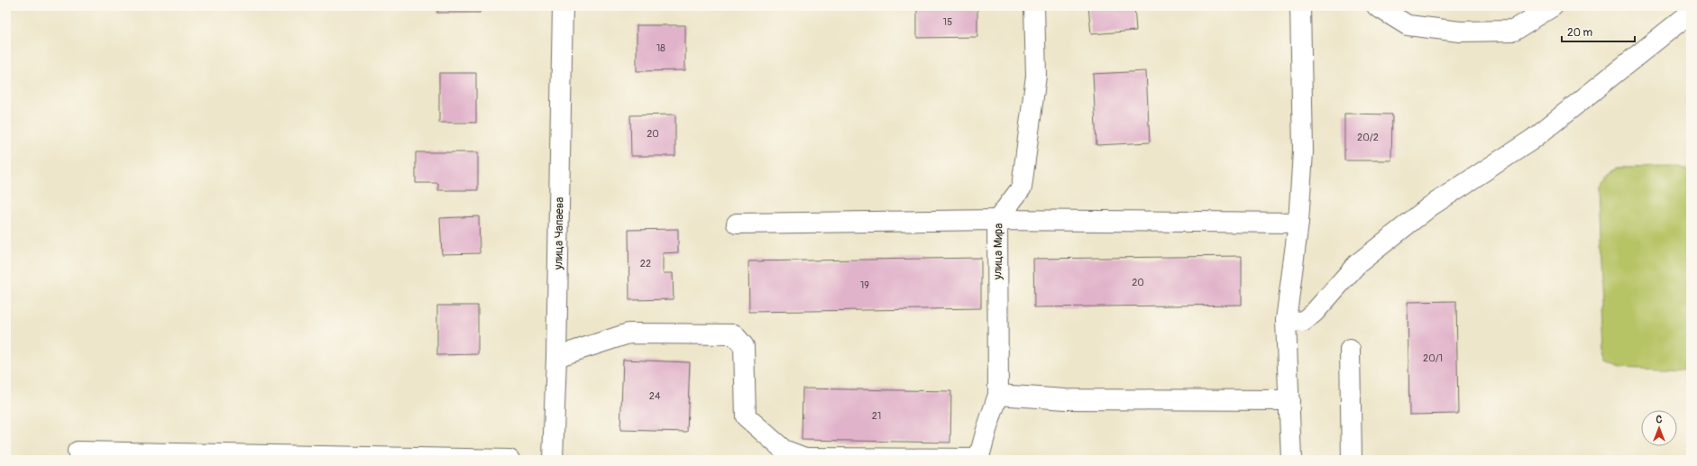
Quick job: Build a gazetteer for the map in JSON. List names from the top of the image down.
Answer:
{
  "streets": {
    "street": ["улица Чапаева", "улица Мира"]
  },
  "house_numbers": [
    "15",
    "18",
    "20",
    "20/2",
    "22",
    "20",
    "19",
    "20/1",
    "24",
    "21"
  ],
  "scale_bar": "20 m",
  "north": "top"
}
